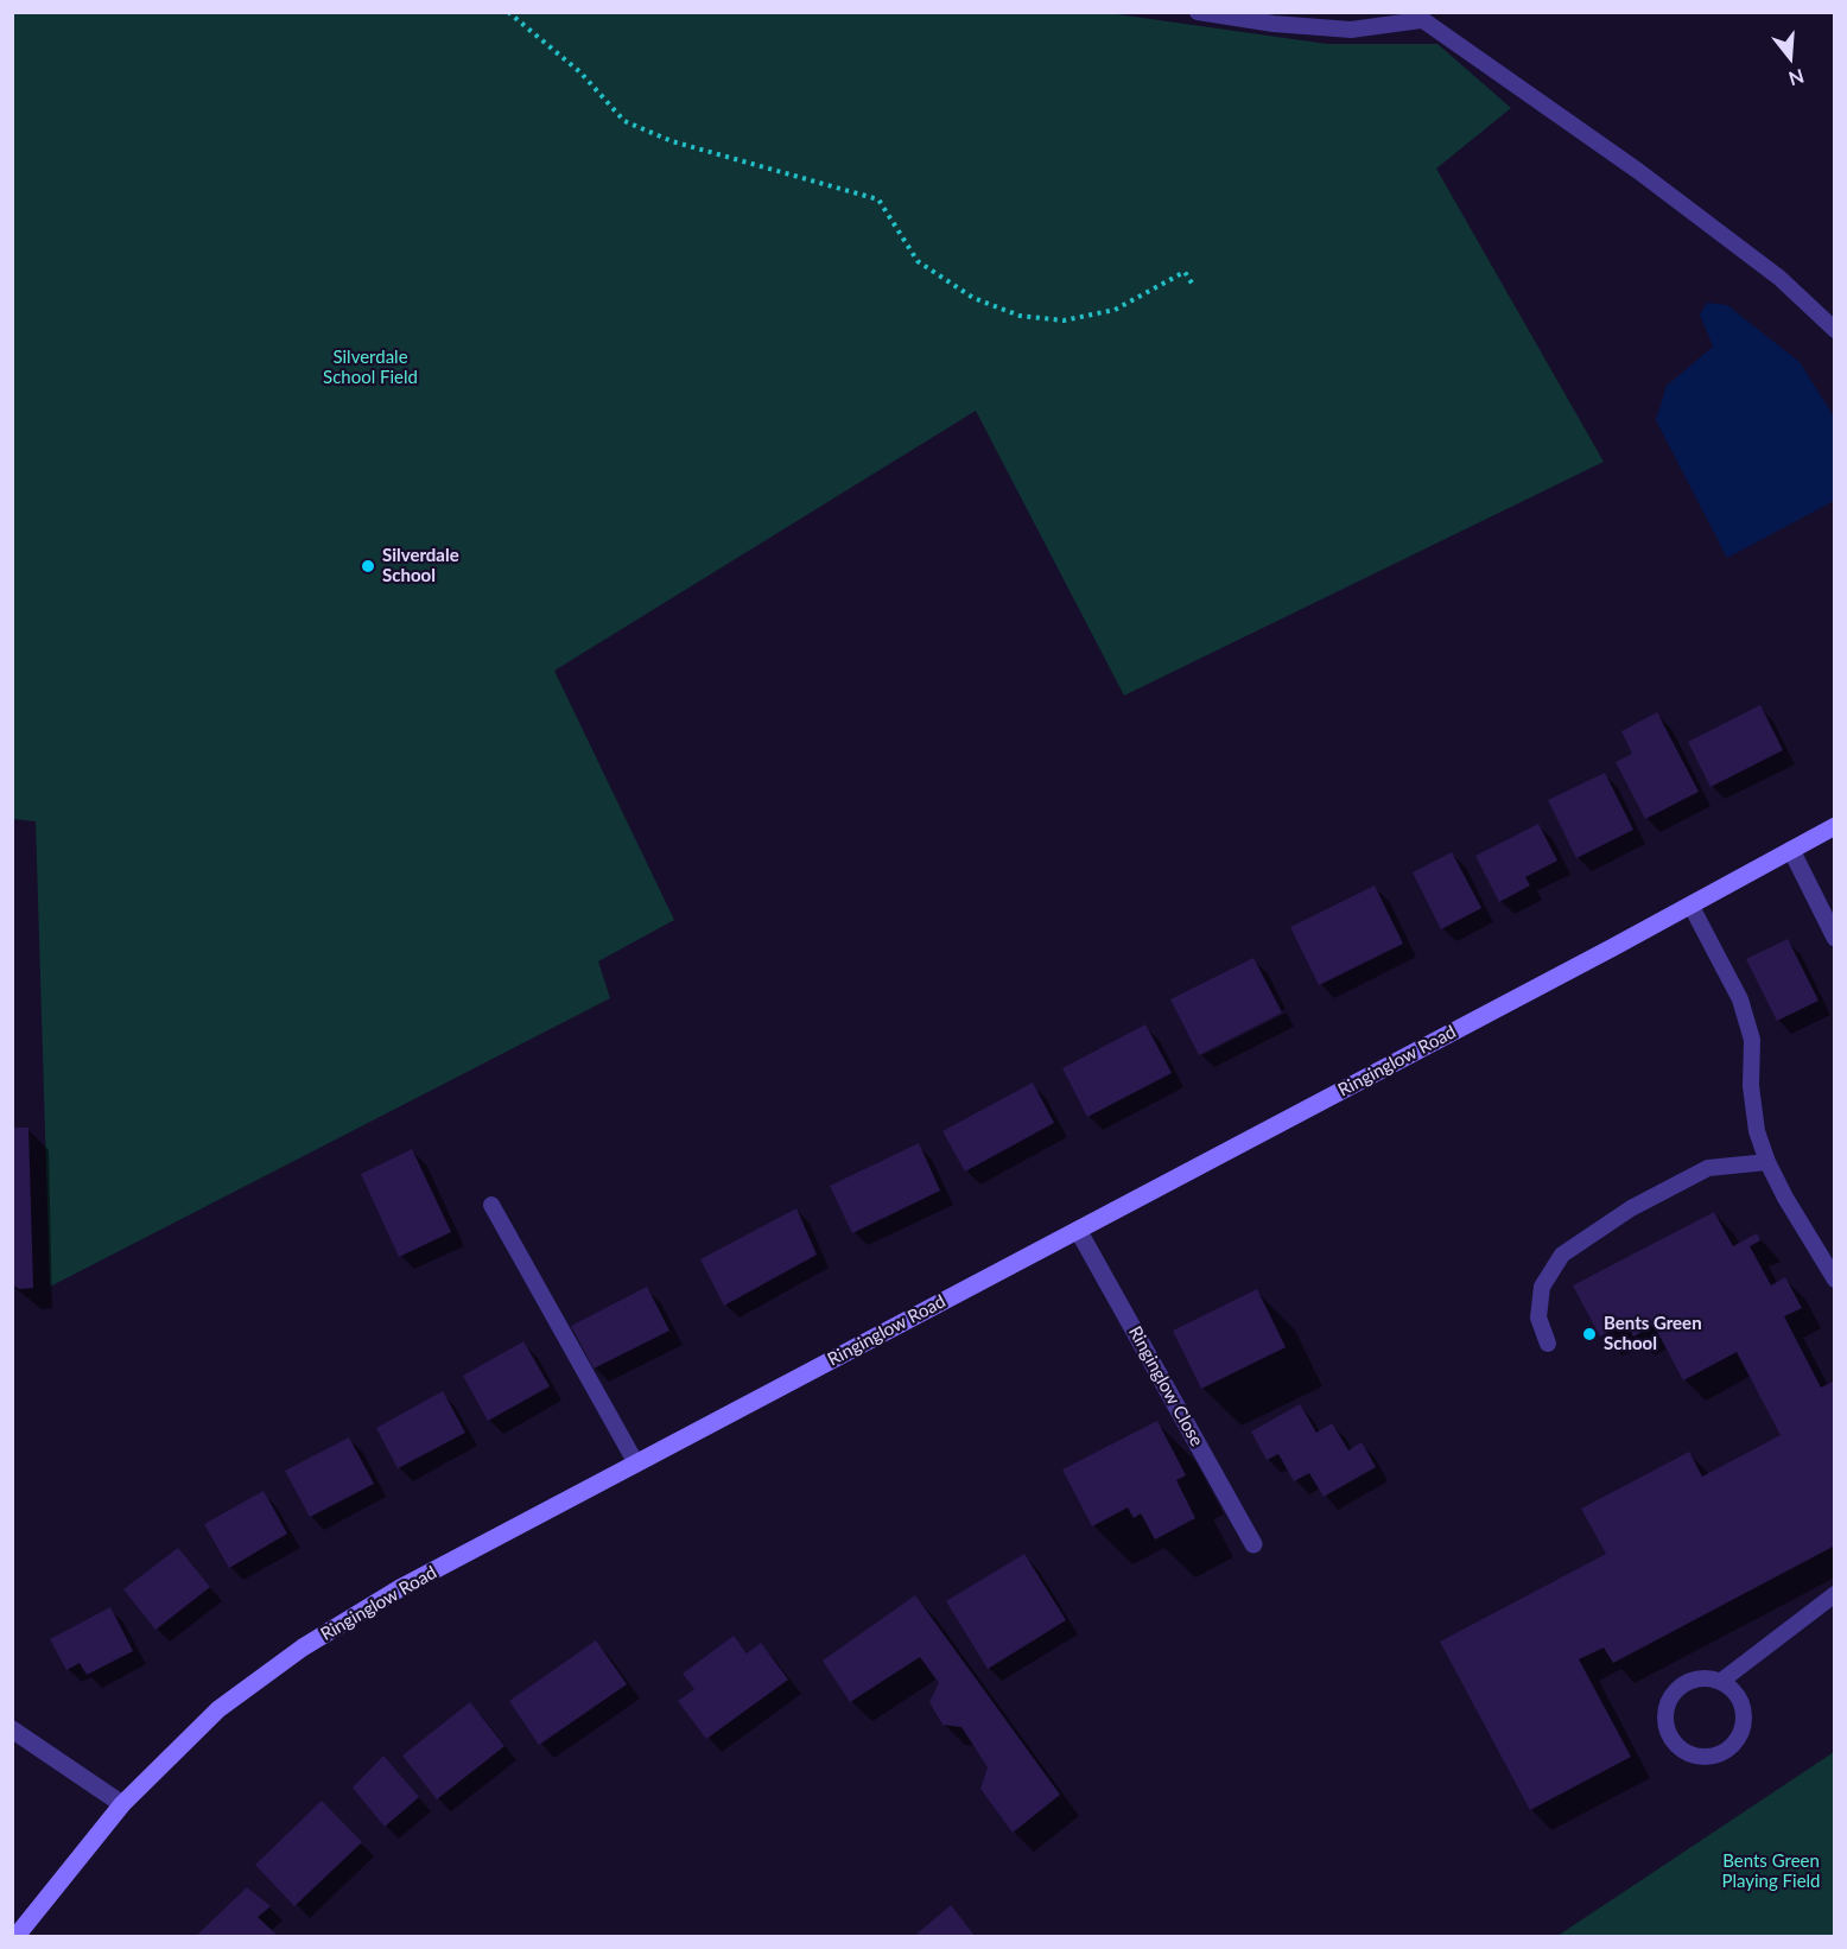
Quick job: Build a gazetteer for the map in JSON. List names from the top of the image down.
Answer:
{
  "streets": {
    "street": ["Ringinglow Road", "Ringinglow Close"]
  },
  "crossings": [
    ["Ringinglow Road", "Ringinglow Close"]
  ],
  "parks": ["Silverdale School Field", "Bents Green Playing Field"],
  "places": ["Silverdale School", "Bents Green School"],
  "north": "bottom"
}
